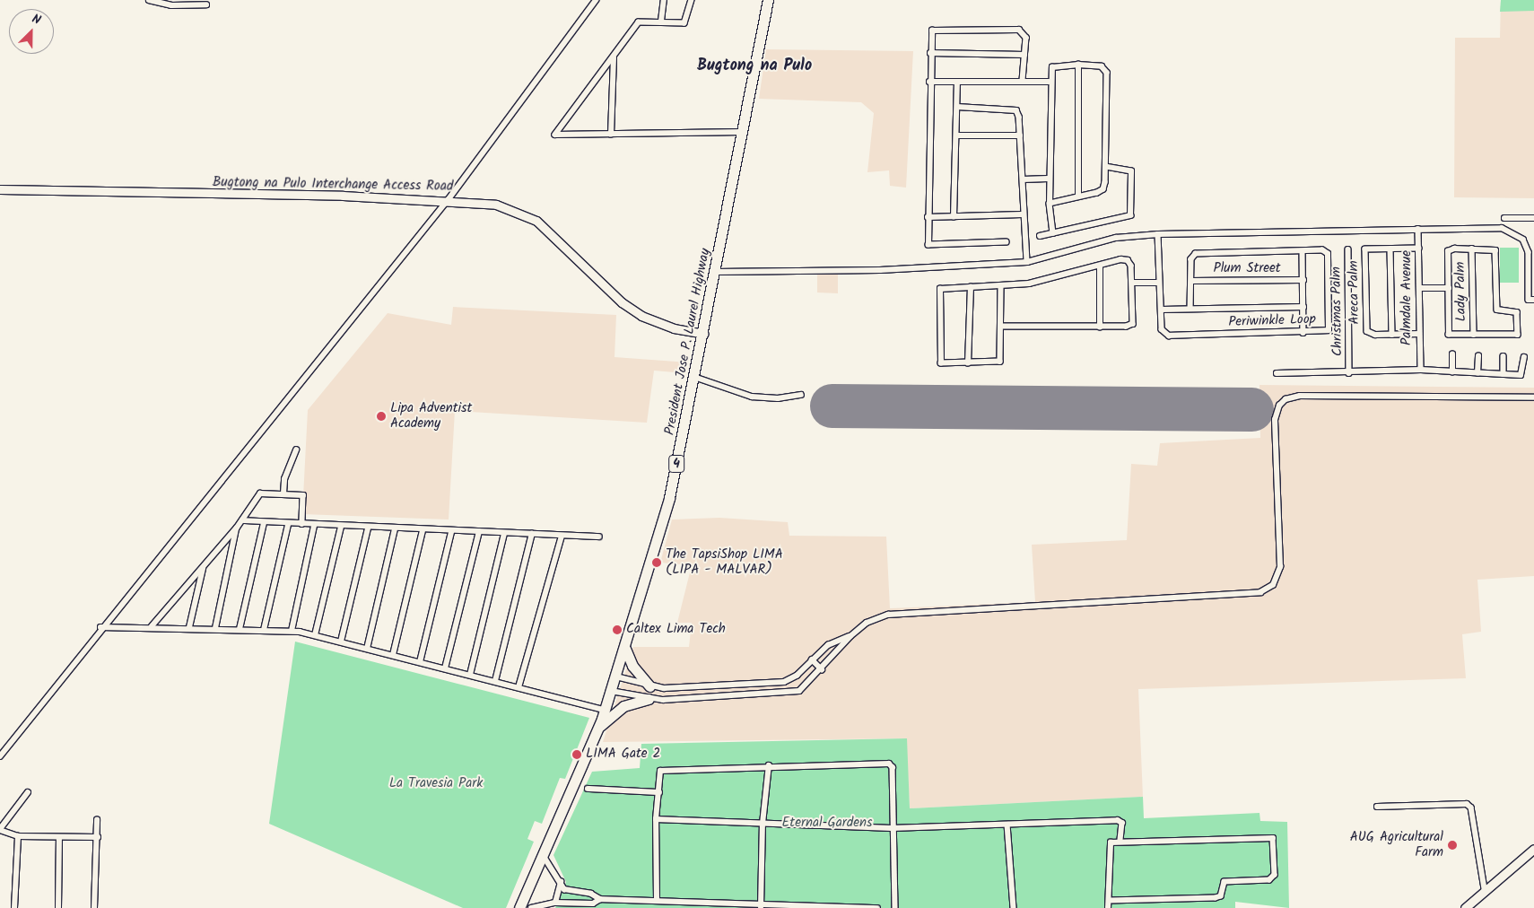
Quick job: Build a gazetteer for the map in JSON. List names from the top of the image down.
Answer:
{
  "streets": {
    "highway": ["President Jose P. Laurel Highway", "4"],
    "main road": ["Bugtong na Pulo Interchange Access Road"],
    "street": [
      "Plum Street",
      "Lady Palm",
      "Areca Palm",
      "Palmdale Avenue",
      "Christmas Palm",
      "Periwinkle Loop"
    ]
  },
  "crossings": [
    ["Bugtong na Pulo Interchange Access Road", "President Jose P. Laurel Highway"],
    ["Plum Street", "Periwinkle Loop"]
  ],
  "districts": ["Bugtong na Pulo"],
  "parks": ["La Travesia Park", "Eternal Gardens"],
  "places": [
    "Lipa Adventist Academy",
    "The TapsiShop LIMA (LIPA - MALVAR)",
    "Caltex Lima Tech",
    "LIMA Gate 2",
    "AUG Agricultural Farm"
  ],
  "north": "top right"
}
